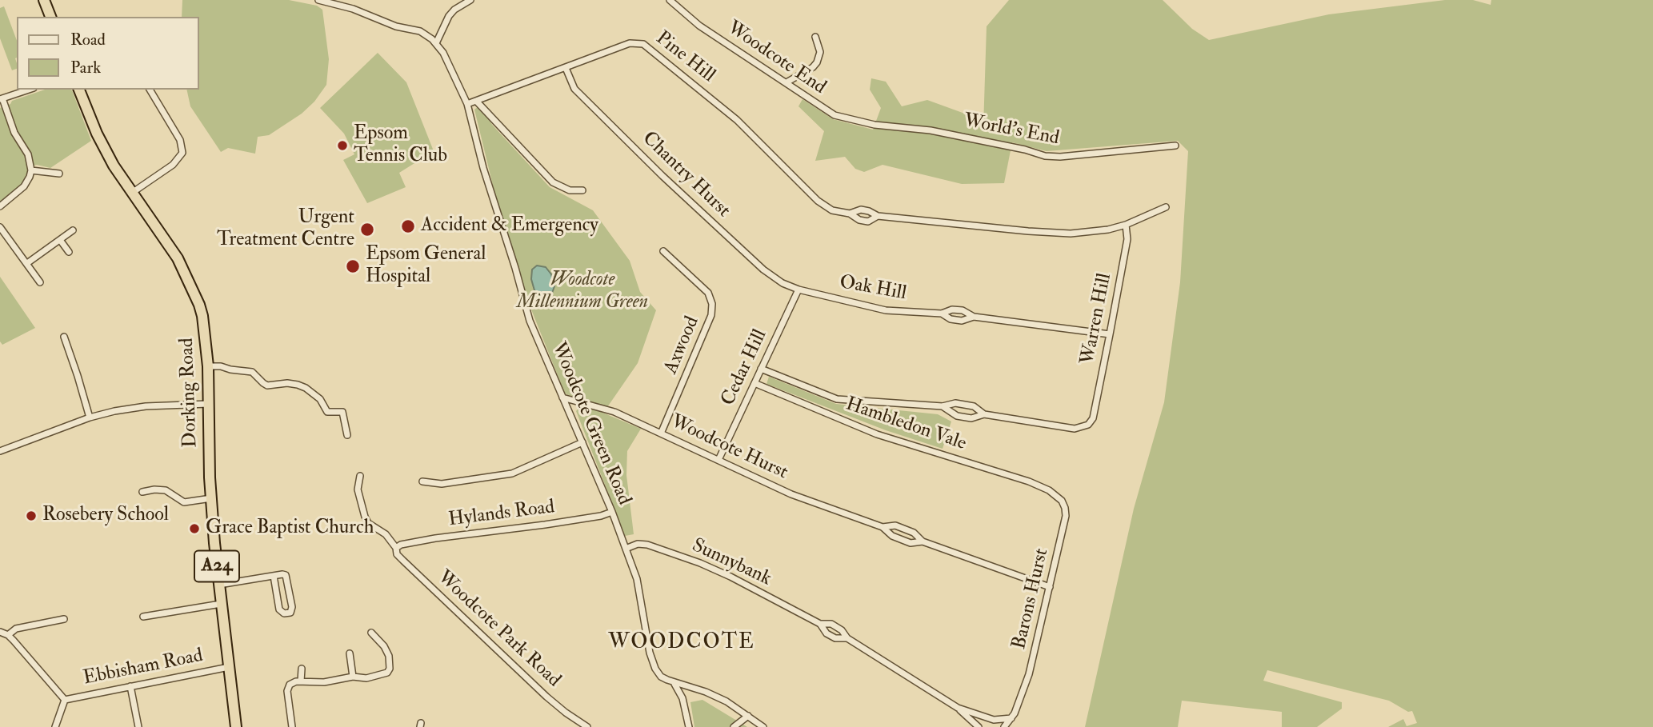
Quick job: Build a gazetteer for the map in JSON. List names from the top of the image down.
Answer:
{
  "streets": {
    "highway": ["Dorking Road", "A24"],
    "street": [
      "Pine Hill",
      "Woodcote End",
      "World's End",
      "Chantry Hurst",
      "Oak Hill",
      "Warren Hill",
      "Axwood",
      "Cedar Hill",
      "Woodcote Green Road",
      "Hambledon Vale",
      "Woodcote Hurst",
      "Hylands Road",
      "Sunnybank",
      "Barons Hurst",
      "Woodcote Park Road",
      "Ebbisham Road"
    ]
  },
  "crossings": [
    ["Pine Hill", "Chantry Hurst"],
    ["Pine Hill", "Warren Hill"],
    ["Pine Hill", "Woodcote Green Road"],
    ["Woodcote End", "World's End"],
    ["Chantry Hurst", "Oak Hill"],
    ["Chantry Hurst", "Cedar Hill"],
    ["Oak Hill", "Warren Hill"],
    ["Oak Hill", "Cedar Hill"],
    ["Axwood", "Woodcote Hurst"],
    ["Cedar Hill", "Hambledon Vale"],
    ["Cedar Hill", "Woodcote Hurst"],
    ["Dorking Road", "Ebbisham Road"],
    ["Woodcote Green Road", "Woodcote Hurst"],
    ["Woodcote Green Road", "Hylands Road"],
    ["Woodcote Green Road", "Sunnybank"],
    ["Hambledon Vale", "Barons Hurst"],
    ["Woodcote Hurst", "Barons Hurst"],
    ["Hylands Road", "Woodcote Park Road"],
    ["Sunnybank", "Barons Hurst"]
  ],
  "districts": ["WOODCOTE"],
  "parks": ["Woodcote Millennium Green"],
  "places": [
    "Epsom Tennis Club",
    "Accident & Emergency",
    "Urgent Treatment Centre",
    "Epsom General Hospital",
    "Rosebery School",
    "Grace Baptist Church"
  ],
  "legend": ["Road", "Park"]
}
